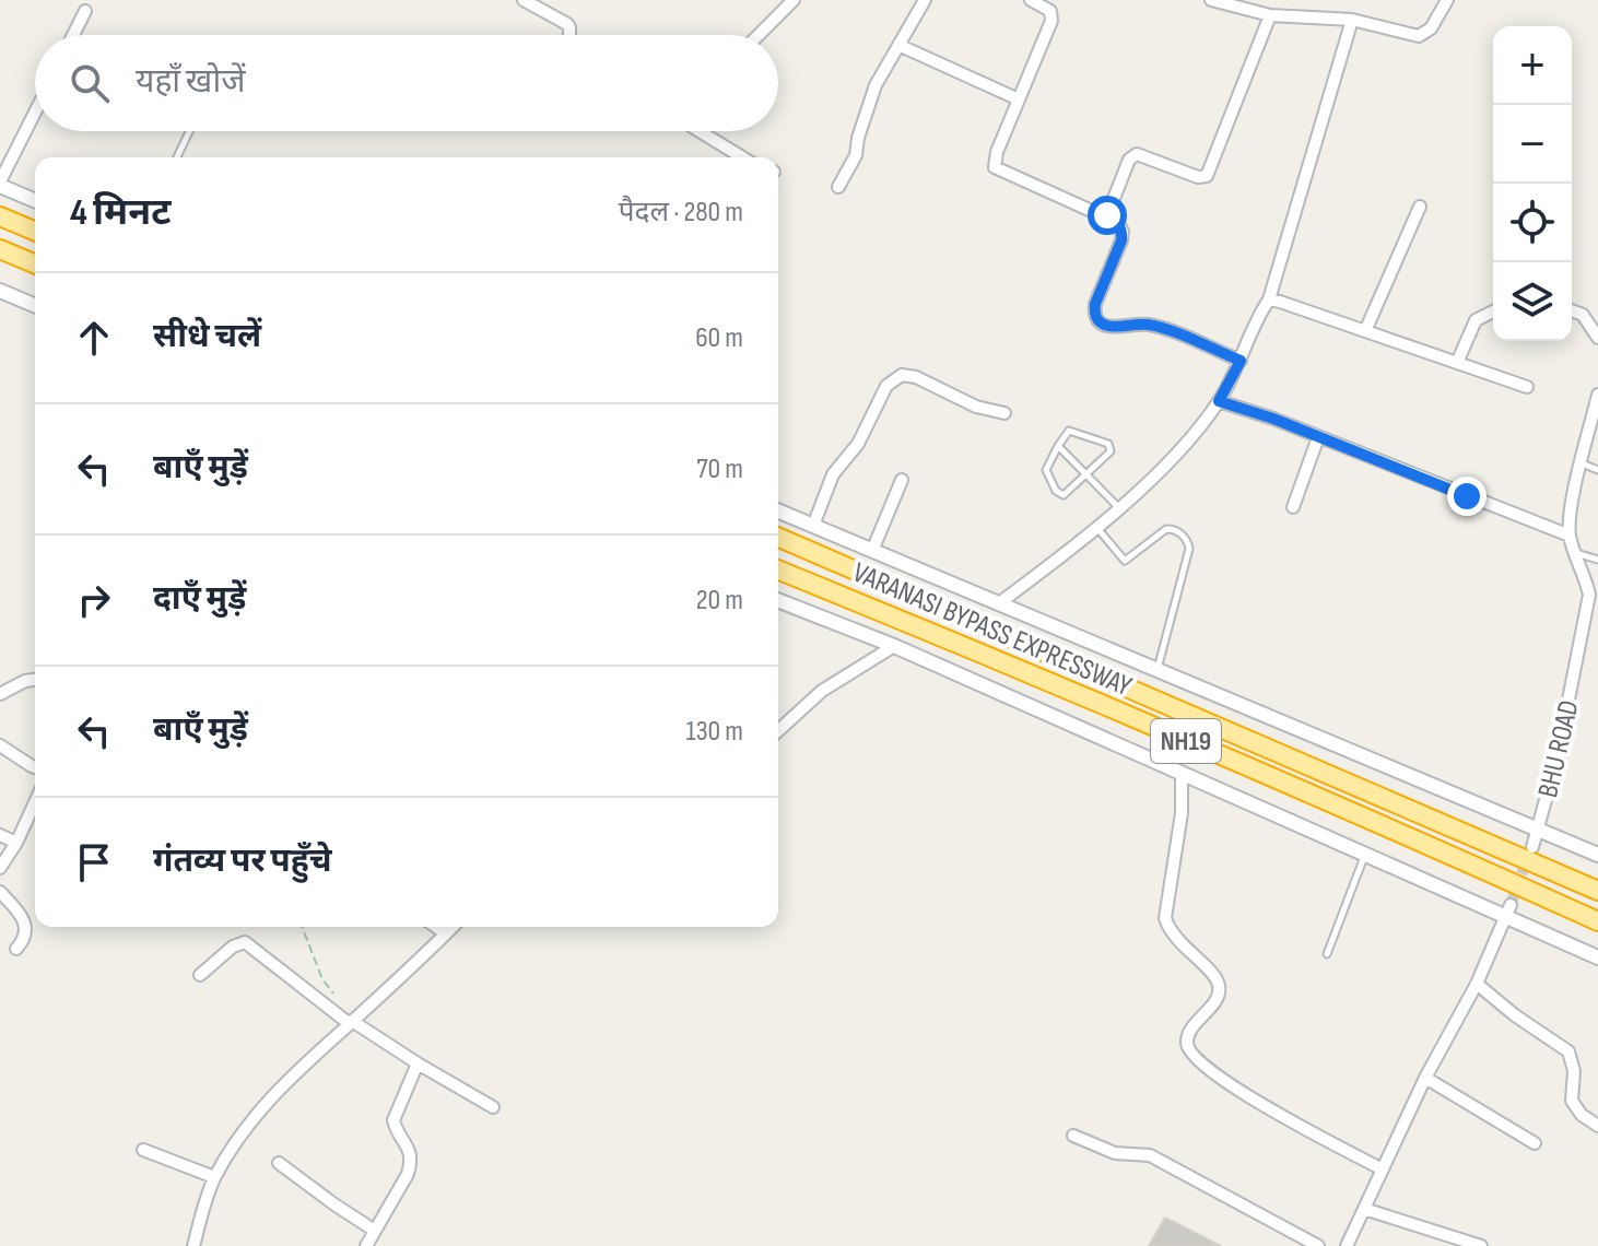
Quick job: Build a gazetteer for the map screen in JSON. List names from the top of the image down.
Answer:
{
  "streets": {
    "highway": ["VARANASI BYPASS EXPRESSWAY", "NH19"],
    "street": ["BHU ROAD"]
  },
  "page": {
    "map_buttons": ["+", "−"],
    "search": "यहाँ खोजें",
    "heading": ["4 मिनट", "पैदल · 280 m"],
    "list": [
      ["सीधे चलें", "60 m"],
      ["बाएँ मुड़ें", "70 m"],
      ["दाएँ मुड़ें", "20 m"],
      ["बाएँ मुड़ें", "130 m"],
      "गंतव्य पर पहुँचे"
    ]
  }
}
